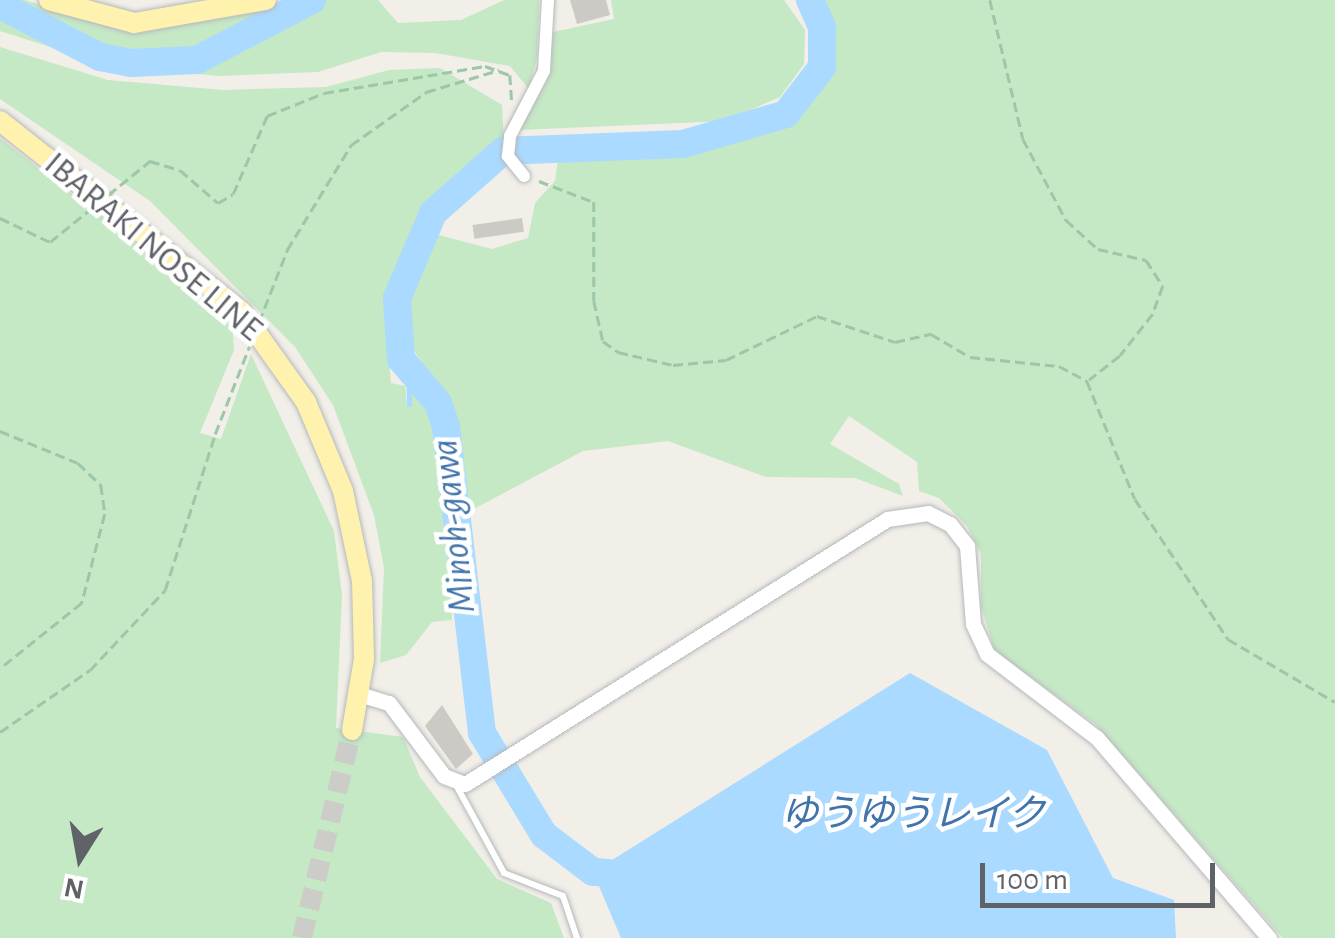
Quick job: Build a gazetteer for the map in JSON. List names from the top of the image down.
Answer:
{
  "streets": {
    "main road": ["IBARAKI NOSE LINE"]
  },
  "water": ["Minoh-gawa", "ゆうゆうレイク"],
  "scale_bar": "100 m",
  "north": "bottom"
}
